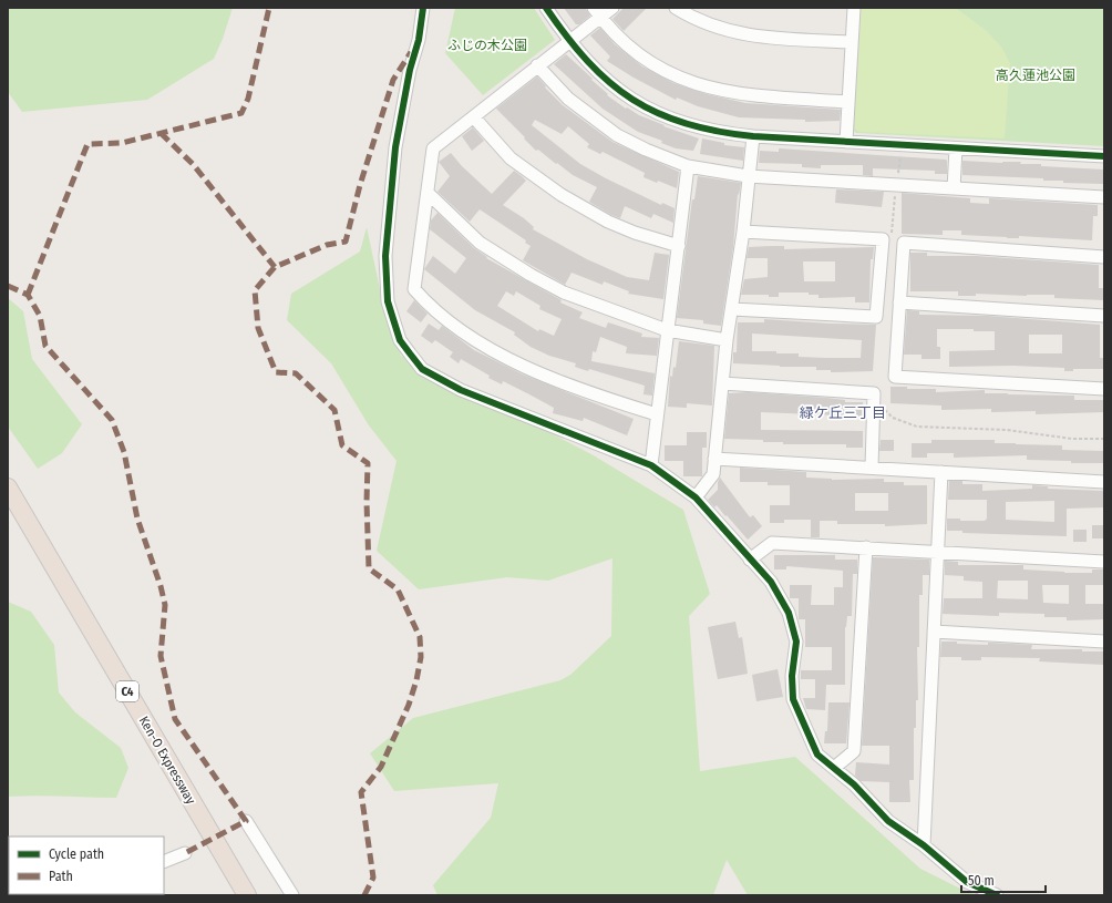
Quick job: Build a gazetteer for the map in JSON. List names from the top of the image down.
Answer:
{
  "streets": {
    "highway": ["C4", "Ken-O Expressway"]
  },
  "districts": ["緑ケ丘三丁目"],
  "parks": ["ふじの木公園", "高久蓮池公園"],
  "legend": ["Cycle path", "Path"],
  "scale_bar": "50 m"
}
